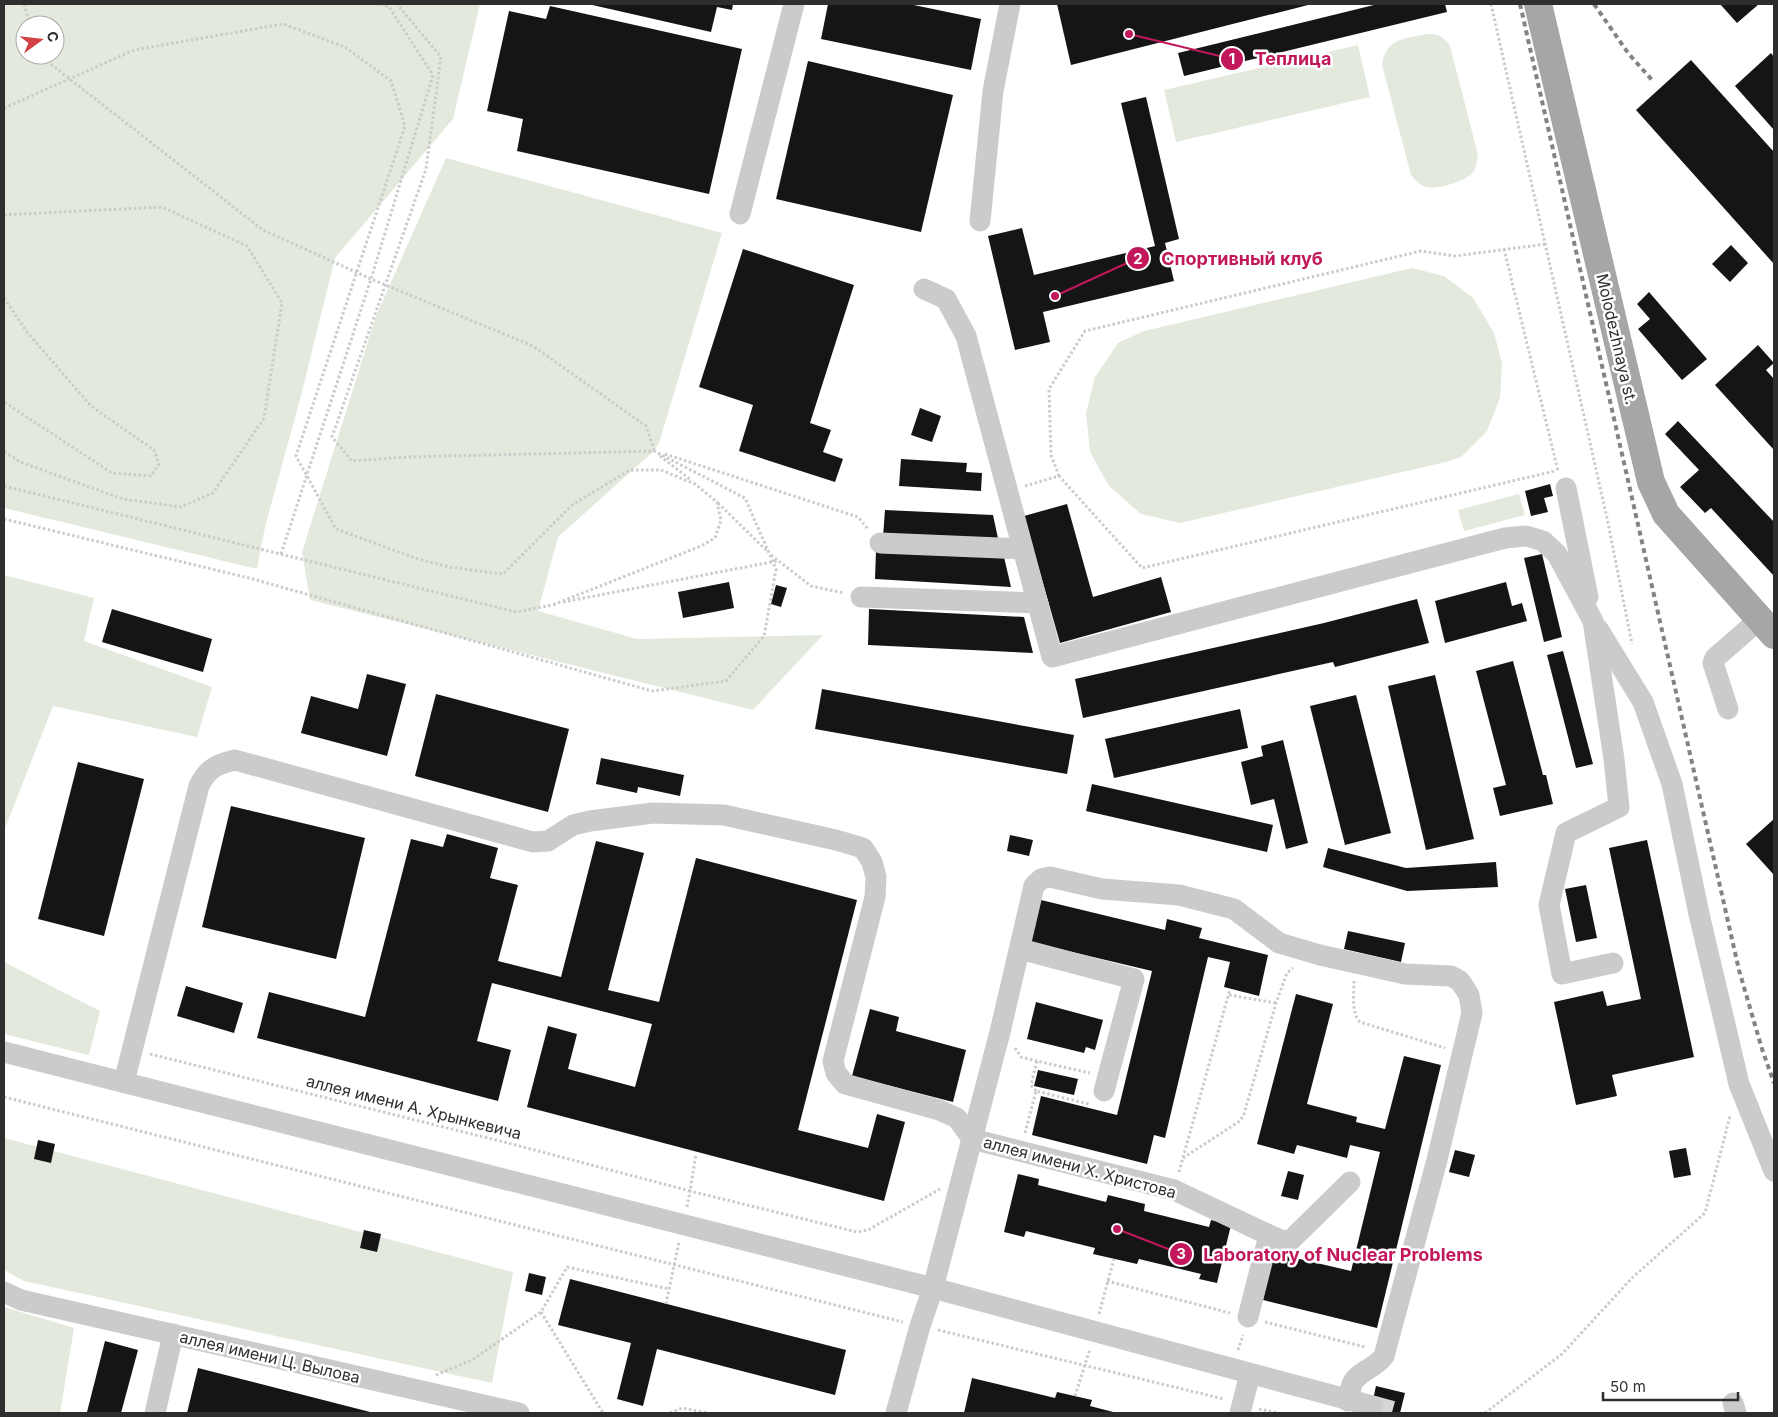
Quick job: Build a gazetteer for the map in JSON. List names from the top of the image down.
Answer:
{
  "streets": {
    "main road": ["Molodezhnaya st."],
    "street": ["аллея имени Х. Христова", "аллея имени Ц. Вылова"],
    "path": ["аллея имени А. Хрынкевича"]
  },
  "places": ["Теплица", "Спортивный клуб", "Laboratory of Nuclear Problems"],
  "scale_bar": "50 m",
  "north": "right"
}
